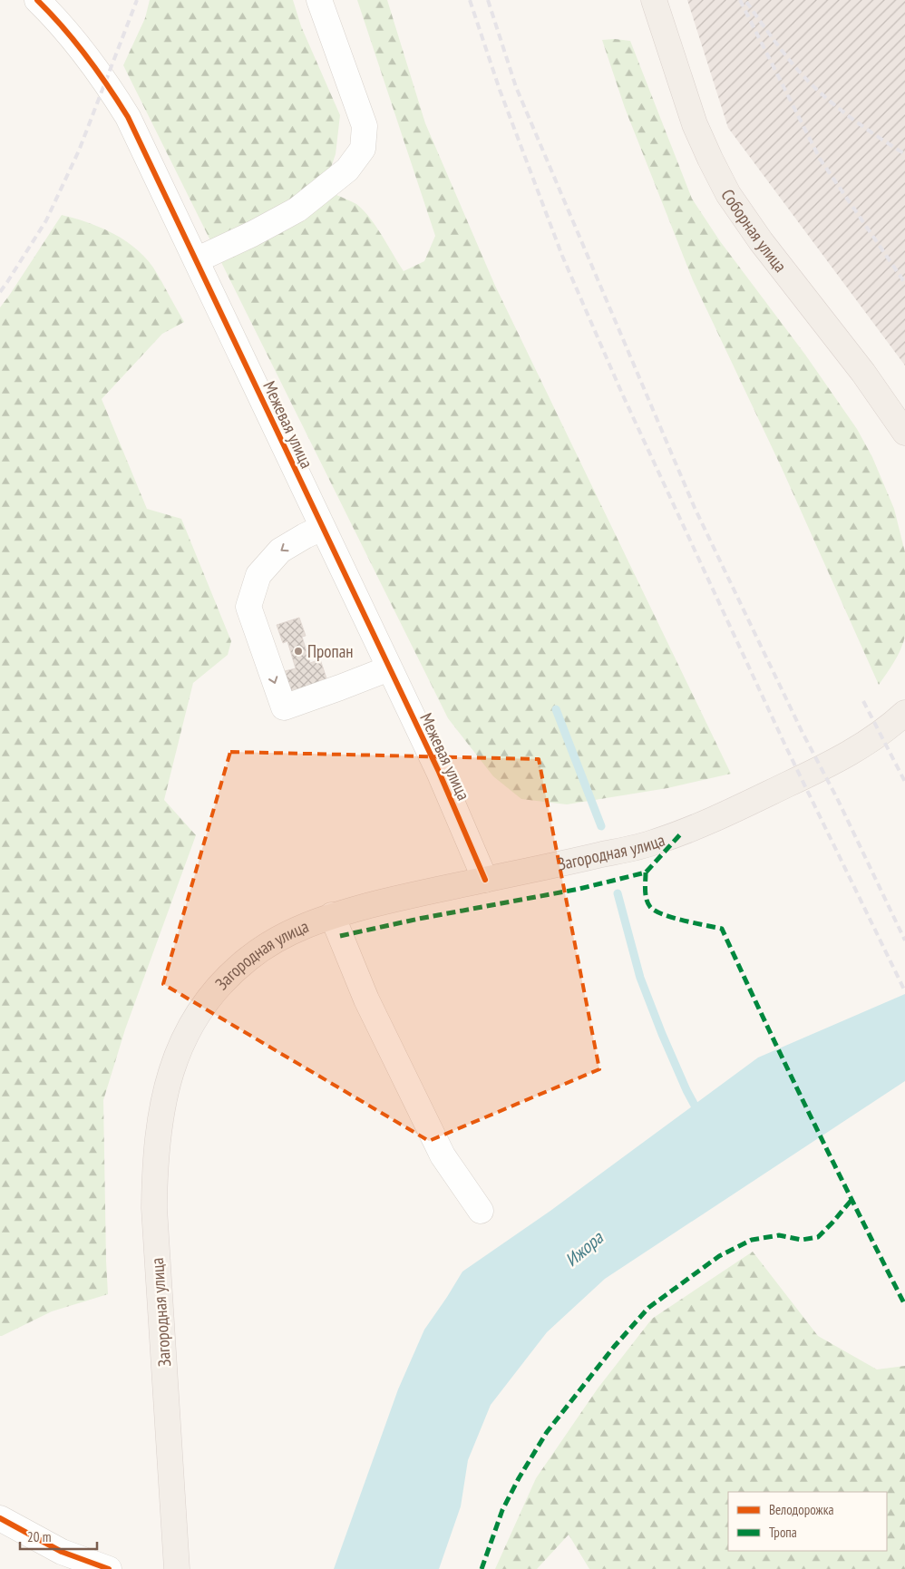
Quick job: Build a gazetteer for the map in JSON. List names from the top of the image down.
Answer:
{
  "streets": {
    "main road": ["Соборная улица", "Загородная улица"],
    "street": ["Межевая улица"]
  },
  "crossings": [
    ["Межевая улица", "Загородная улица"]
  ],
  "water": ["Ижора"],
  "places": ["Пропан"],
  "legend": ["Велодорожка", "Тропа"],
  "scale_bar": "20 m"
}
